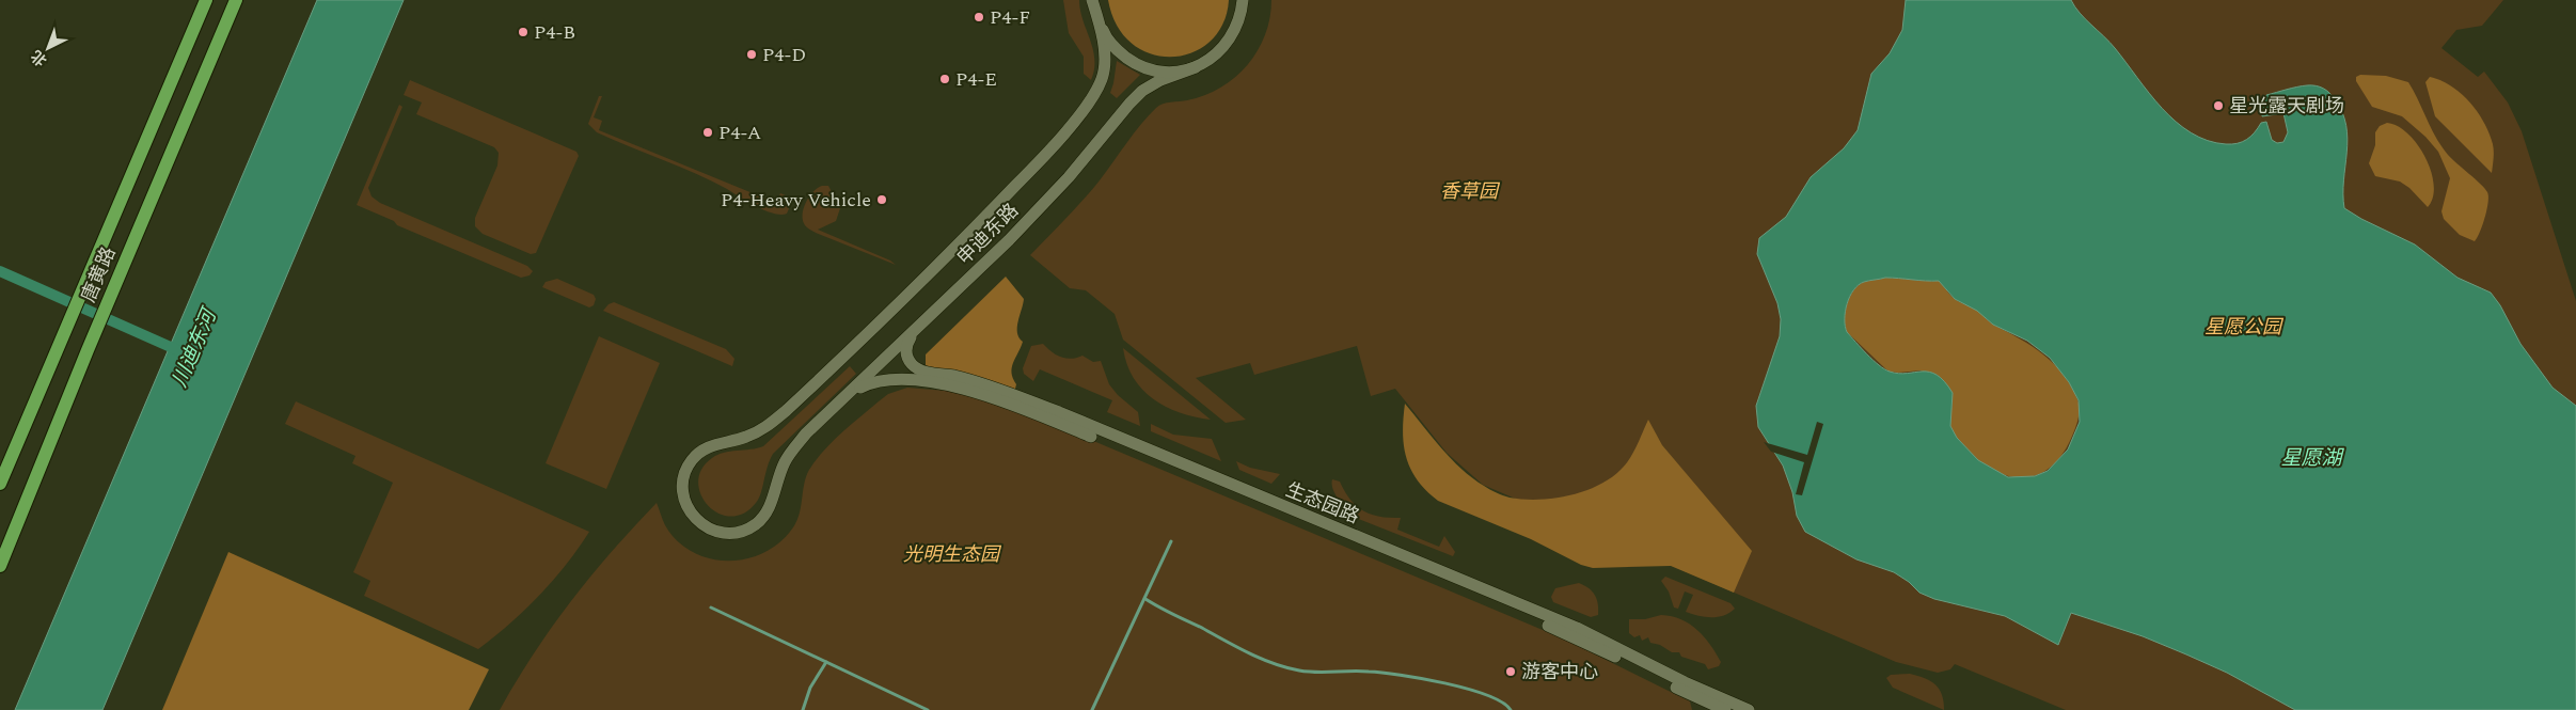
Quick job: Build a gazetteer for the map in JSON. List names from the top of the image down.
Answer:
{
  "streets": {
    "main road": ["唐黄路"],
    "street": ["申迪东路", "生态园路"]
  },
  "crossings": [
    ["申迪东路", "生态园路"]
  ],
  "water": ["川迪东河", "星愿湖"],
  "parks": ["香草园", "星愿公园", "光明生态园"],
  "places": [
    "P4-F",
    "P4-B",
    "P4-D",
    "P4-E",
    "星光露天剧场",
    "P4-A",
    "P4-Heavy Vehicle",
    "游客中心"
  ],
  "north": "bottom left"
}
